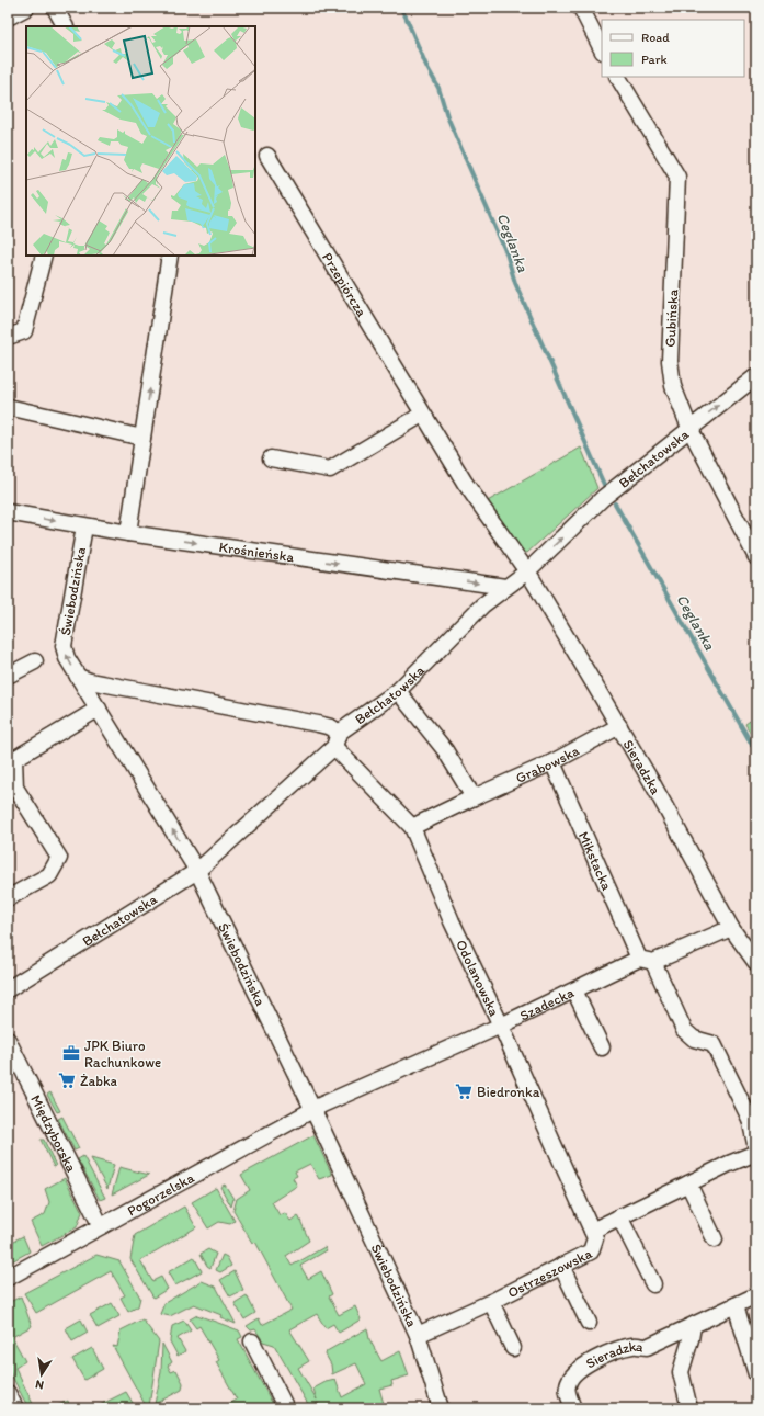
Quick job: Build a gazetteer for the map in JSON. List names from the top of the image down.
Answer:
{
  "streets": {
    "street": [
      "Przepiórcza",
      "Gubińska",
      "Bełchatowska",
      "Krośnieńska",
      "Świebodzińska",
      "Grabowska",
      "Sieradzka",
      "Mikstacka",
      "Odolanowska",
      "Szadecka",
      "Międzyborska",
      "Pogorzelska",
      "Ostrzeszowska"
    ]
  },
  "crossings": [
    ["Przepiórcza", "Bełchatowska"],
    ["Przepiórcza", "Sieradzka"],
    ["Gubińska", "Bełchatowska"],
    ["Bełchatowska", "Krośnieńska"],
    ["Bełchatowska", "Świebodzińska"],
    ["Bełchatowska", "Sieradzka"],
    ["Bełchatowska", "Odolanowska"],
    ["Krośnieńska", "Świebodzińska"],
    ["Świebodzińska", "Szadecka"],
    ["Świebodzińska", "Pogorzelska"],
    ["Świebodzińska", "Ostrzeszowska"],
    ["Grabowska", "Sieradzka"],
    ["Grabowska", "Mikstacka"],
    ["Grabowska", "Odolanowska"],
    ["Sieradzka", "Szadecka"],
    ["Mikstacka", "Szadecka"],
    ["Odolanowska", "Szadecka"],
    ["Odolanowska", "Ostrzeszowska"],
    ["Szadecka", "Pogorzelska"],
    ["Międzyborska", "Pogorzelska"]
  ],
  "one_way": ["Krośnieńska"],
  "water": ["Ceglanka"],
  "places": {
    "office": ["JPK Biuro Rachunkowe"],
    "supermarket": ["Żabka", "Biedronka"]
  },
  "legend": ["Road", "Park"],
  "north": "bottom"
}
